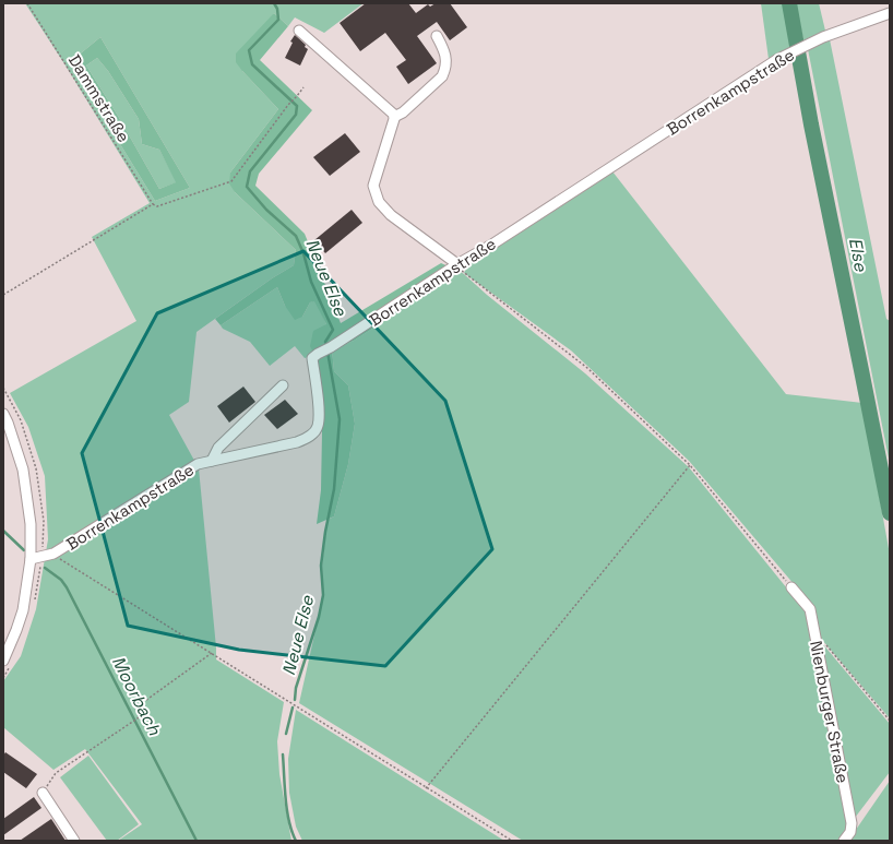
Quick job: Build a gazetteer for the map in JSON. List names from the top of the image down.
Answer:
{
  "streets": {
    "street": ["Borrenkampstraße", "Nienburger Straße"],
    "path": ["Dammstraße"]
  },
  "water": ["Else", "Neue Else", "Moorbach"]
}
